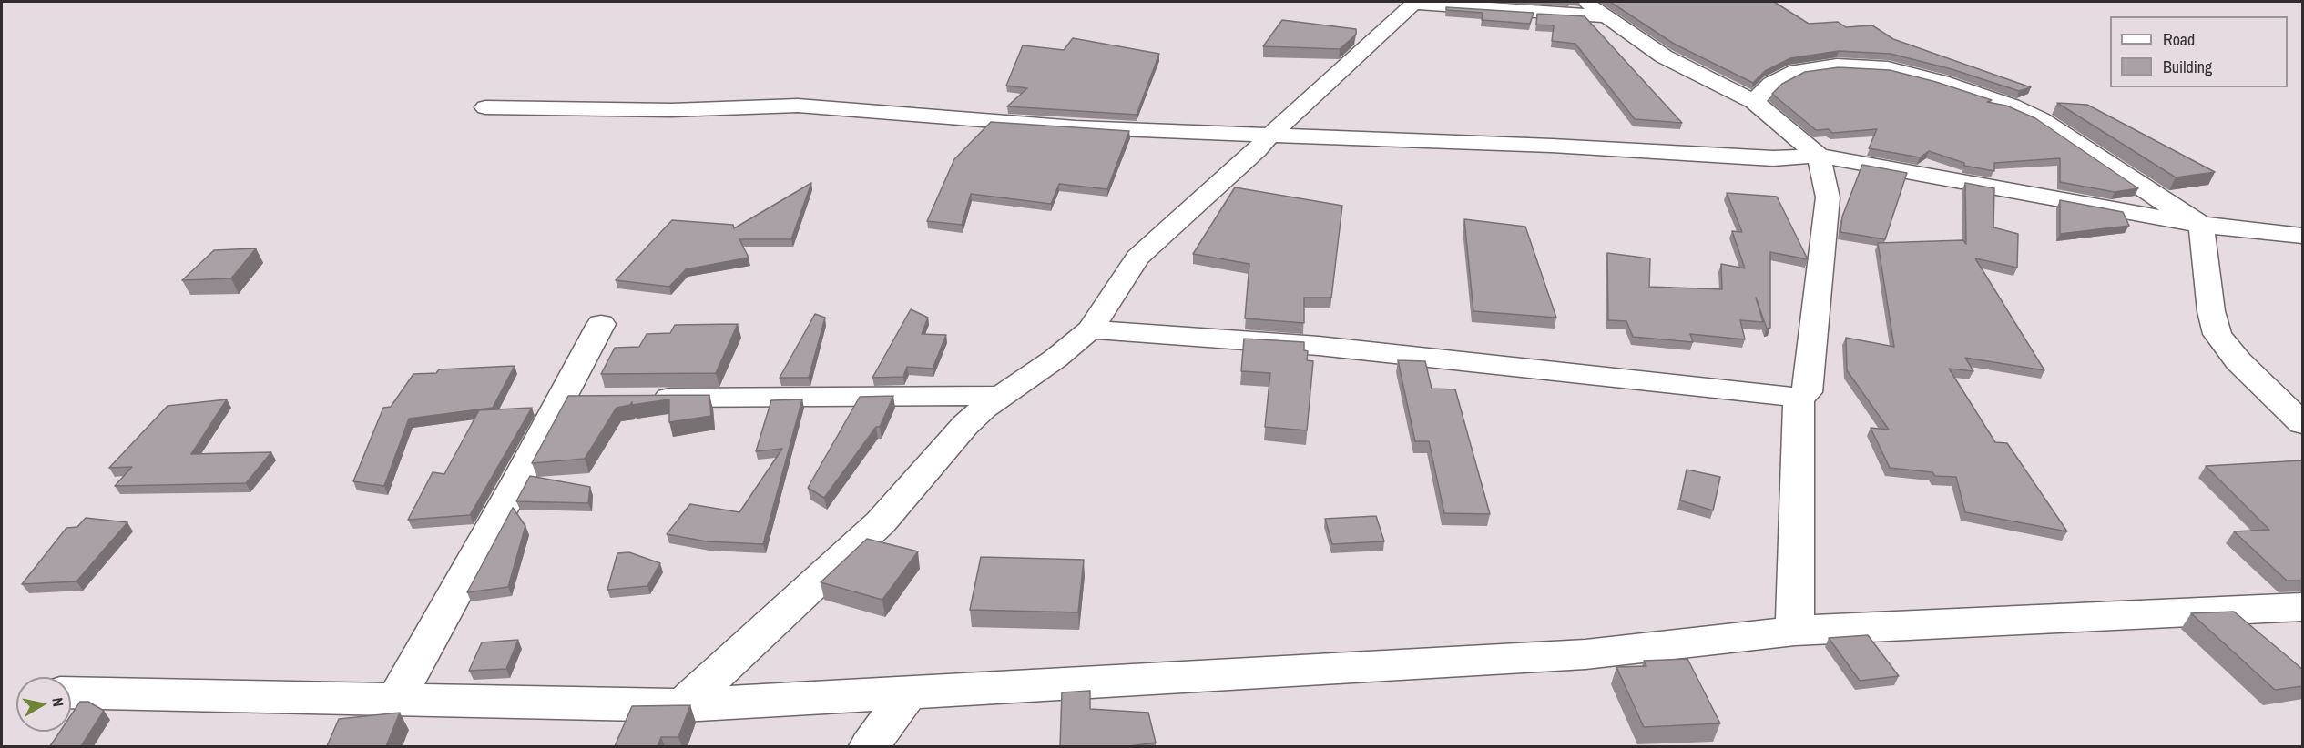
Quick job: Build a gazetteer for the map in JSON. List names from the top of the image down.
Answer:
{
  "legend": ["Road", "Building"],
  "north": "right"
}
